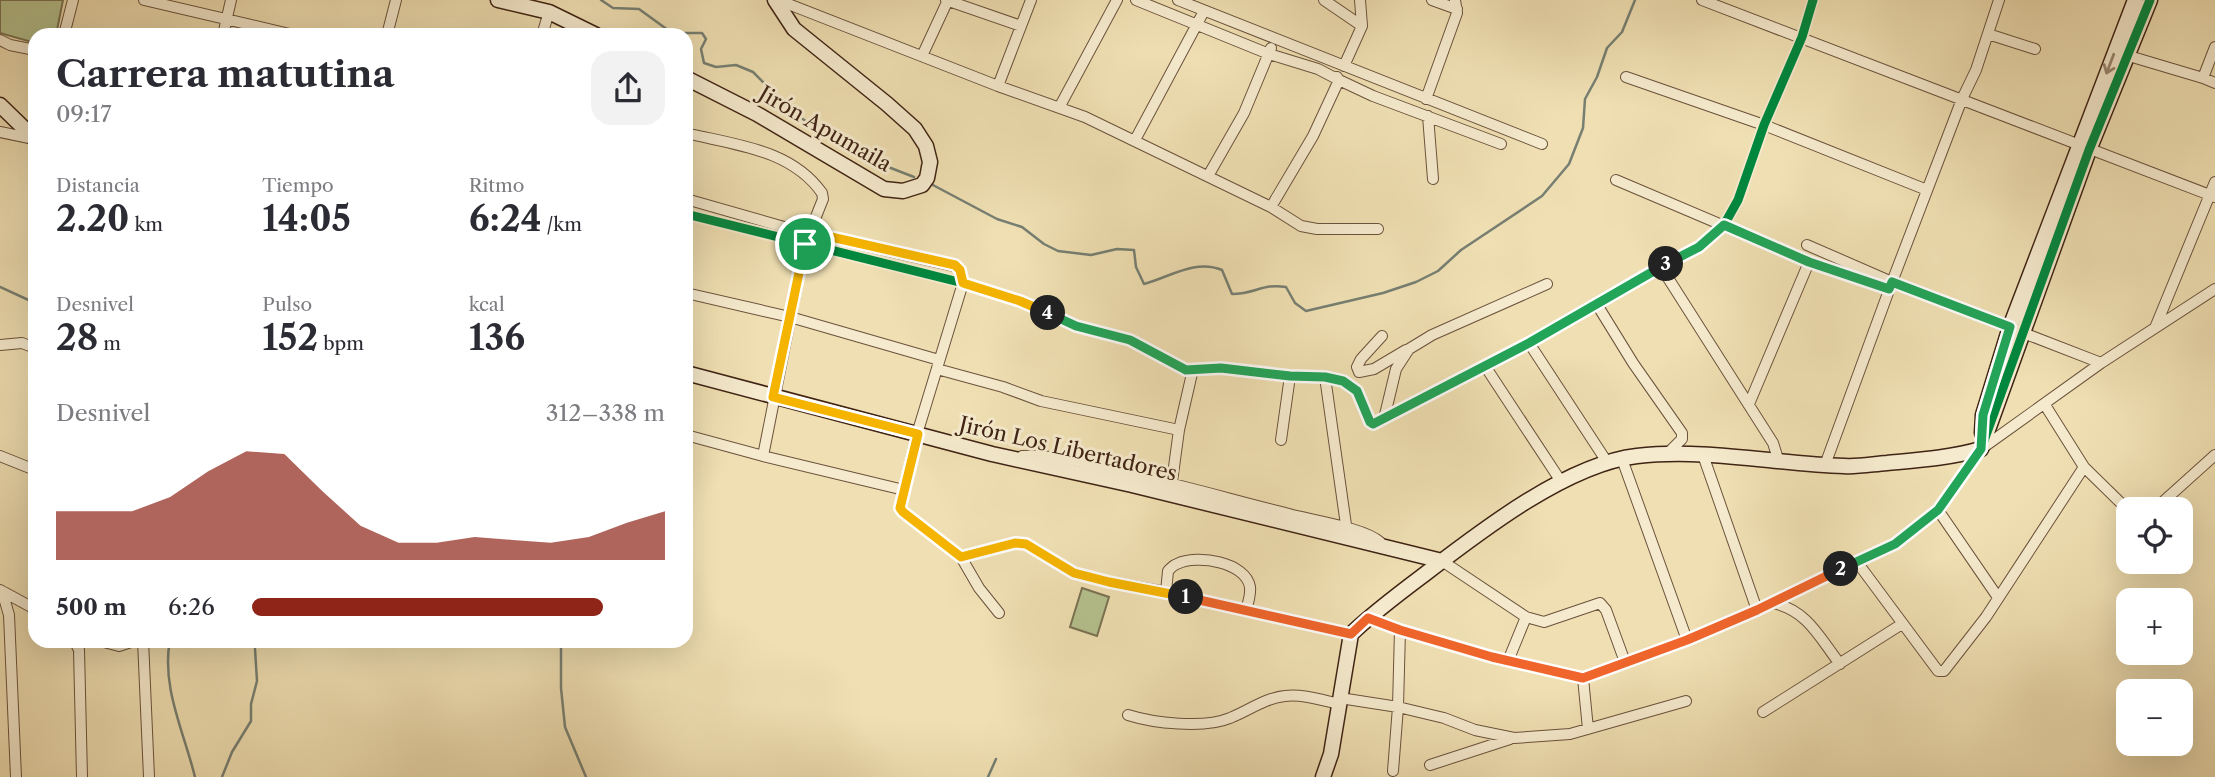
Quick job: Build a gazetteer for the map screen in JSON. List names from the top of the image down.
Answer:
{
  "streets": {
    "street": ["Jirón Apumaila", "Jirón Los Libertadores"]
  },
  "page": {
    "heading": ["Carrera matutina", "09:17"],
    "stats": [
      ["Distancia", "2.20 km"],
      ["Tiempo", "14:05"],
      ["Ritmo", "6:24 /km"],
      ["Desnivel", "28 m"],
      ["Pulso", "152 bpm"],
      ["kcal", "136"]
    ],
    "pins": [
      "3",
      "4",
      "2",
      "1"
    ],
    "chart": ["Desnivel", "312–338 m"],
    "map_buttons": ["+", "−"],
    "list": [
      {
        "name": "500 m",
        "note": "6:26"
      }
    ]
  }
}
